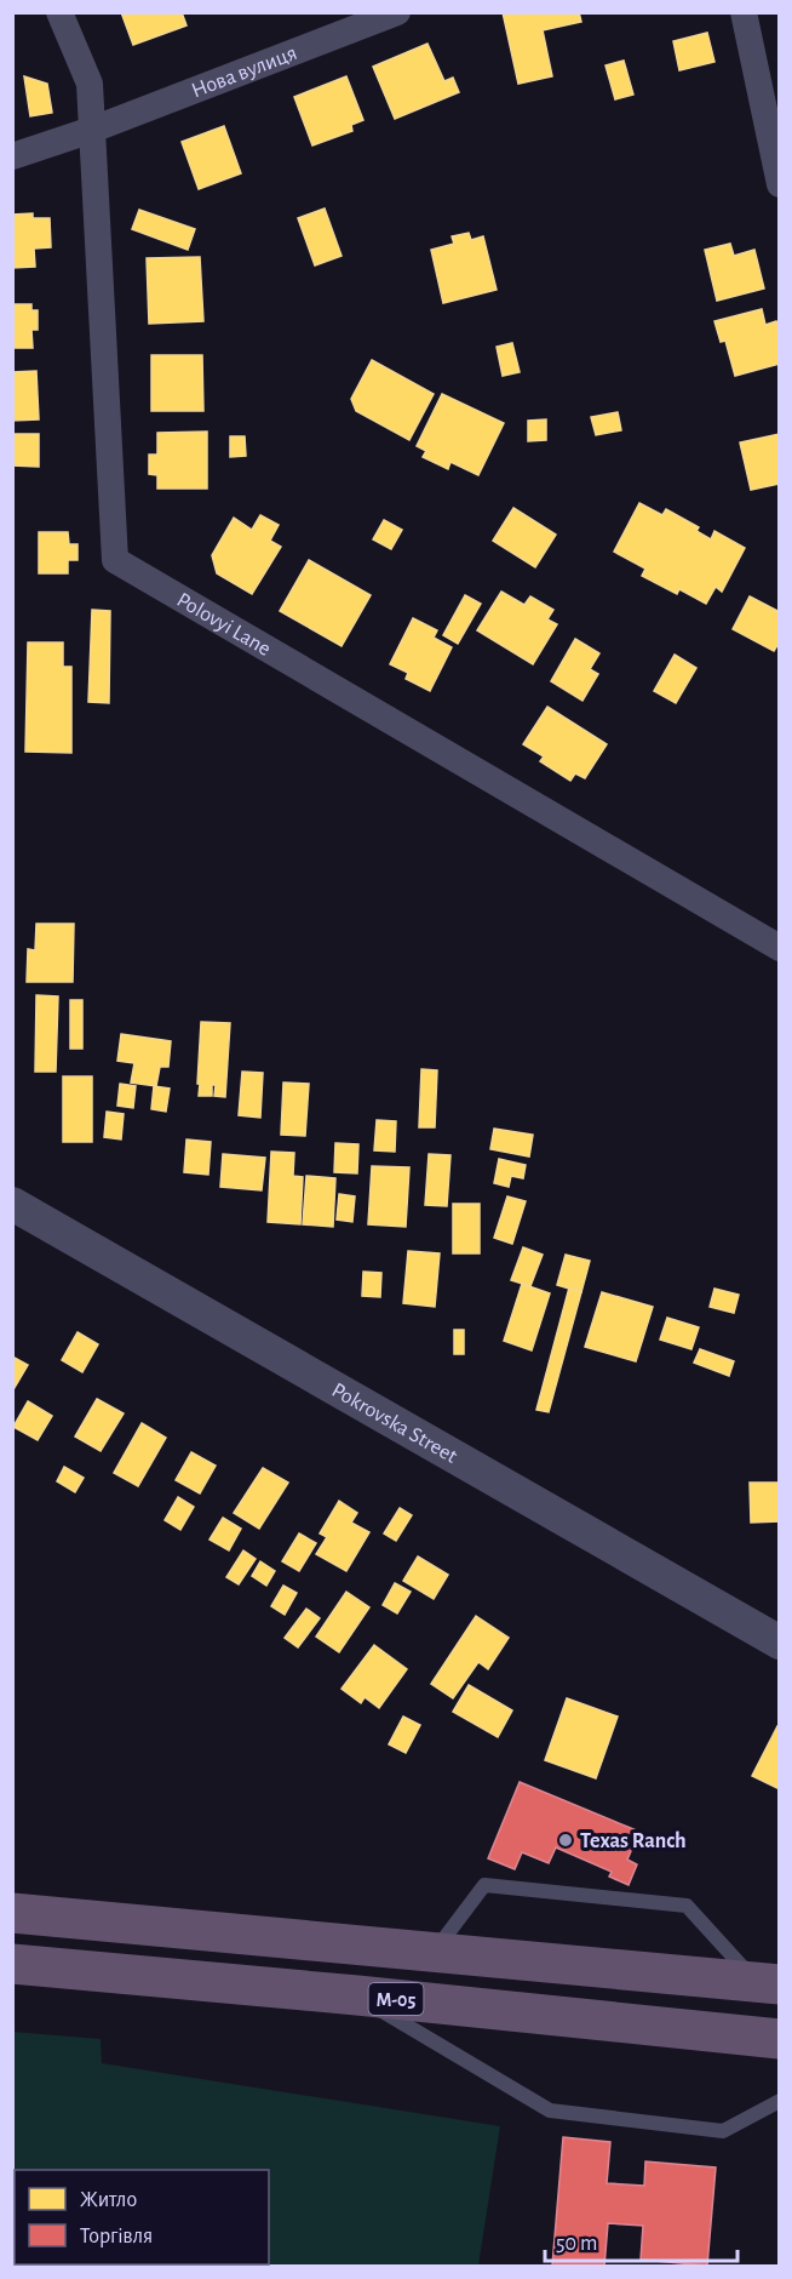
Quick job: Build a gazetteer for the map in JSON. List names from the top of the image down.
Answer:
{
  "streets": {
    "highway": ["М-05"],
    "street": ["Нова вулиця", "Polovyi Lane", "Pokrovska Street"]
  },
  "crossings": [
    ["Нова вулиця", "Polovyi Lane"]
  ],
  "places": ["Texas Ranch"],
  "legend": ["Житло", "Торгівля"],
  "scale_bar": "50 m"
}
